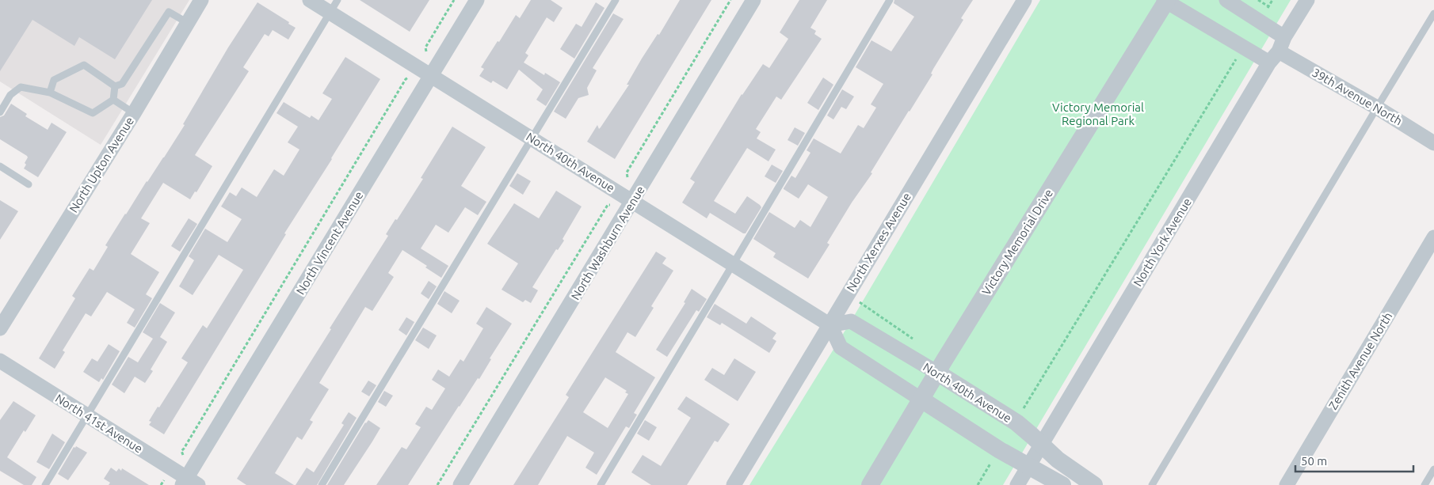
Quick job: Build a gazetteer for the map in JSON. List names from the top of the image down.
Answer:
{
  "streets": {
    "street": [
      "39th Avenue North",
      "North 40th Avenue",
      "North Upton Avenue",
      "North Xerxes Avenue",
      "Victory Memorial Drive",
      "North York Avenue",
      "North Vincent Avenue",
      "North Washburn Avenue",
      "Zenith Avenue North",
      "North 41st Avenue"
    ]
  },
  "crossings": [
    ["39th Avenue North", "Victory Memorial Drive"],
    ["39th Avenue North", "North York Avenue"],
    ["North 40th Avenue", "North Xerxes Avenue"],
    ["North 40th Avenue", "Victory Memorial Drive"],
    ["North 40th Avenue", "North York Avenue"],
    ["North 40th Avenue", "North Vincent Avenue"],
    ["North 40th Avenue", "North Washburn Avenue"],
    ["North Vincent Avenue", "North 41st Avenue"]
  ],
  "parks": ["Victory Memorial Regional Park"],
  "scale_bar": "50 m"
}
